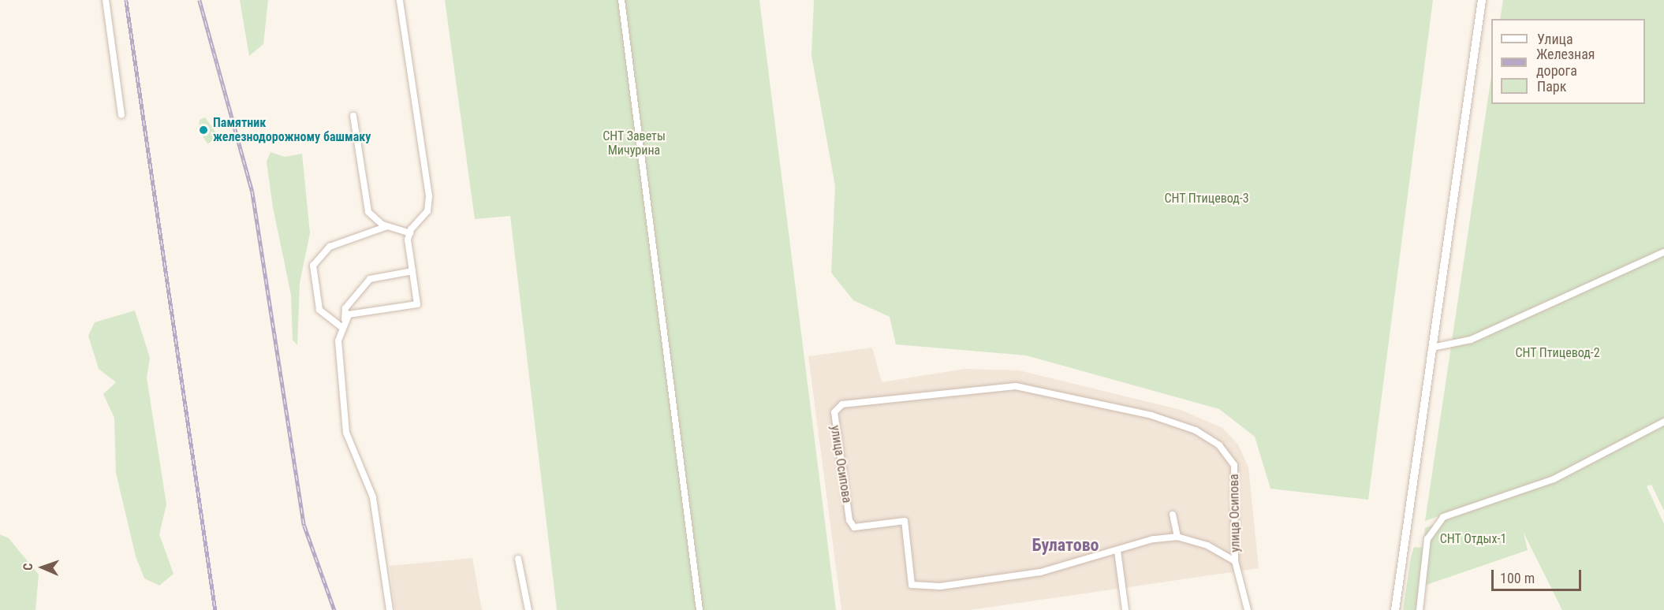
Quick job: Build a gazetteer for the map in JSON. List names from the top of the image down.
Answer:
{
  "streets": {
    "street": ["улица Осипова"]
  },
  "districts": ["Булатово"],
  "parks": [
    "СНТ Заветы Мичурина",
    "СНТ Птицевод-3",
    "СНТ Птицевод-2",
    "СНТ Отдых-1"
  ],
  "places": ["Памятник железнодорожному башмаку"],
  "legend": ["Улица", "Железная дорога", "Парк"],
  "scale_bar": "100 m",
  "north": "left"
}
